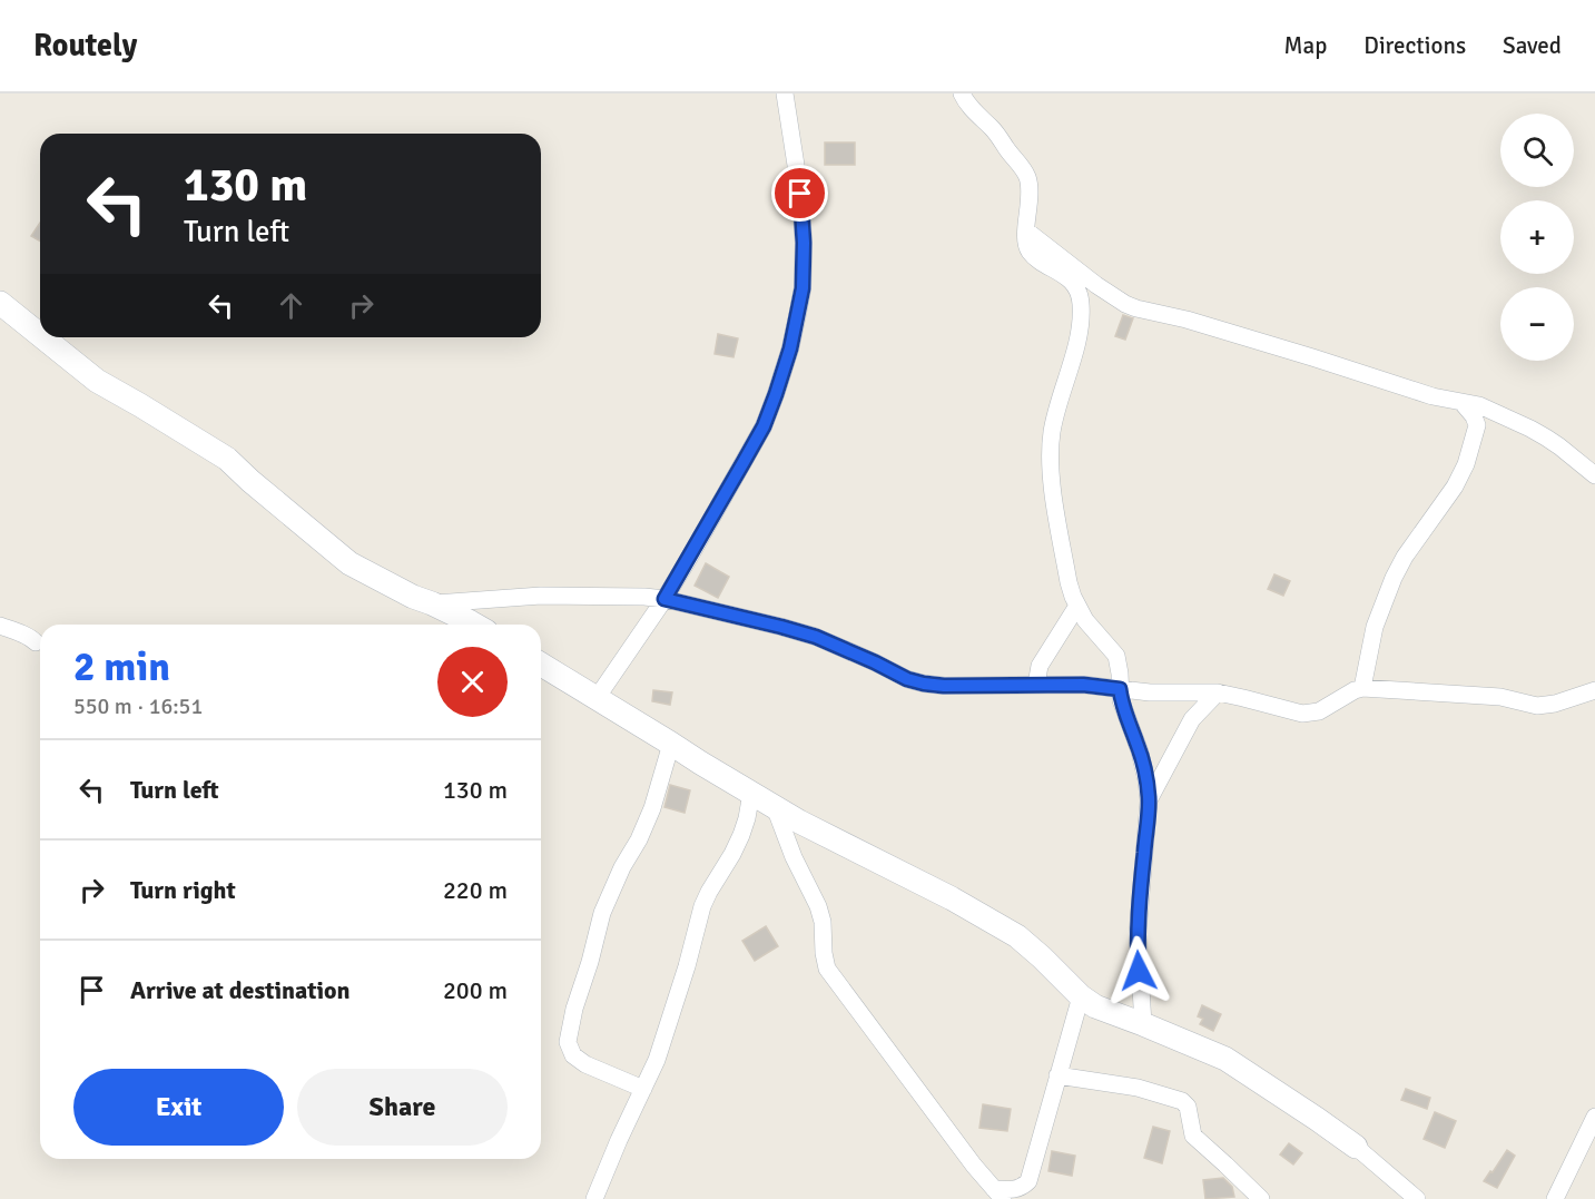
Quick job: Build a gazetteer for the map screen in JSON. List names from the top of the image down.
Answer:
{
  "page": {
    "header": "Routely",
    "nav": ["Map", "Directions", "Saved"],
    "map_buttons": ["+", "−"],
    "turn": ["130 m", "Turn left"],
    "heading": ["2 min", "550 m · 16:51"],
    "list": [
      {
        "name": "Turn left",
        "value": "130 m"
      },
      {
        "name": "Turn right",
        "value": "220 m"
      },
      {
        "name": "Arrive at destination",
        "value": "200 m"
      }
    ],
    "buttons": ["Exit", "Share"]
  }
}
